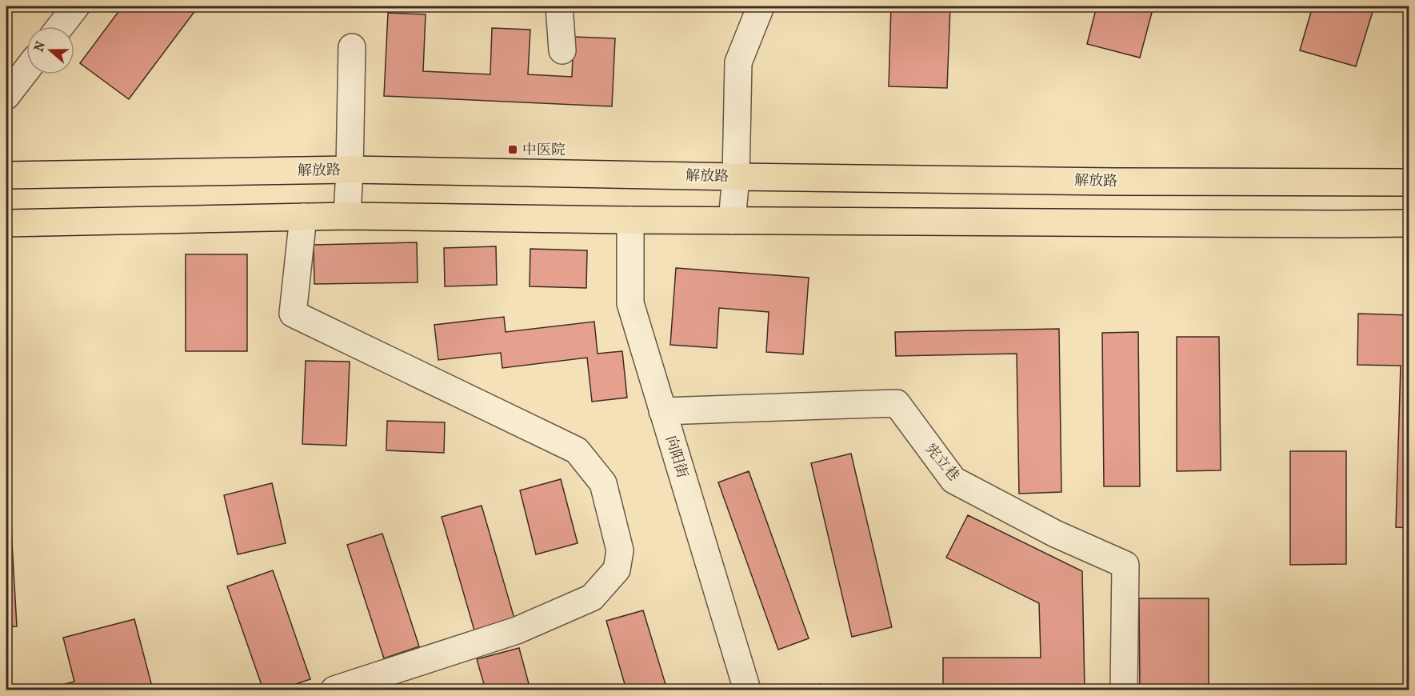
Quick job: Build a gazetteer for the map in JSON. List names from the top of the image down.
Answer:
{
  "streets": {
    "main road": ["解放路"],
    "street": ["向阳街", "宪立巷"]
  },
  "crossings": [
    ["向阳街", "宪立巷"]
  ],
  "places": {
    "transit": ["中医院"]
  },
  "north": "left"
}
